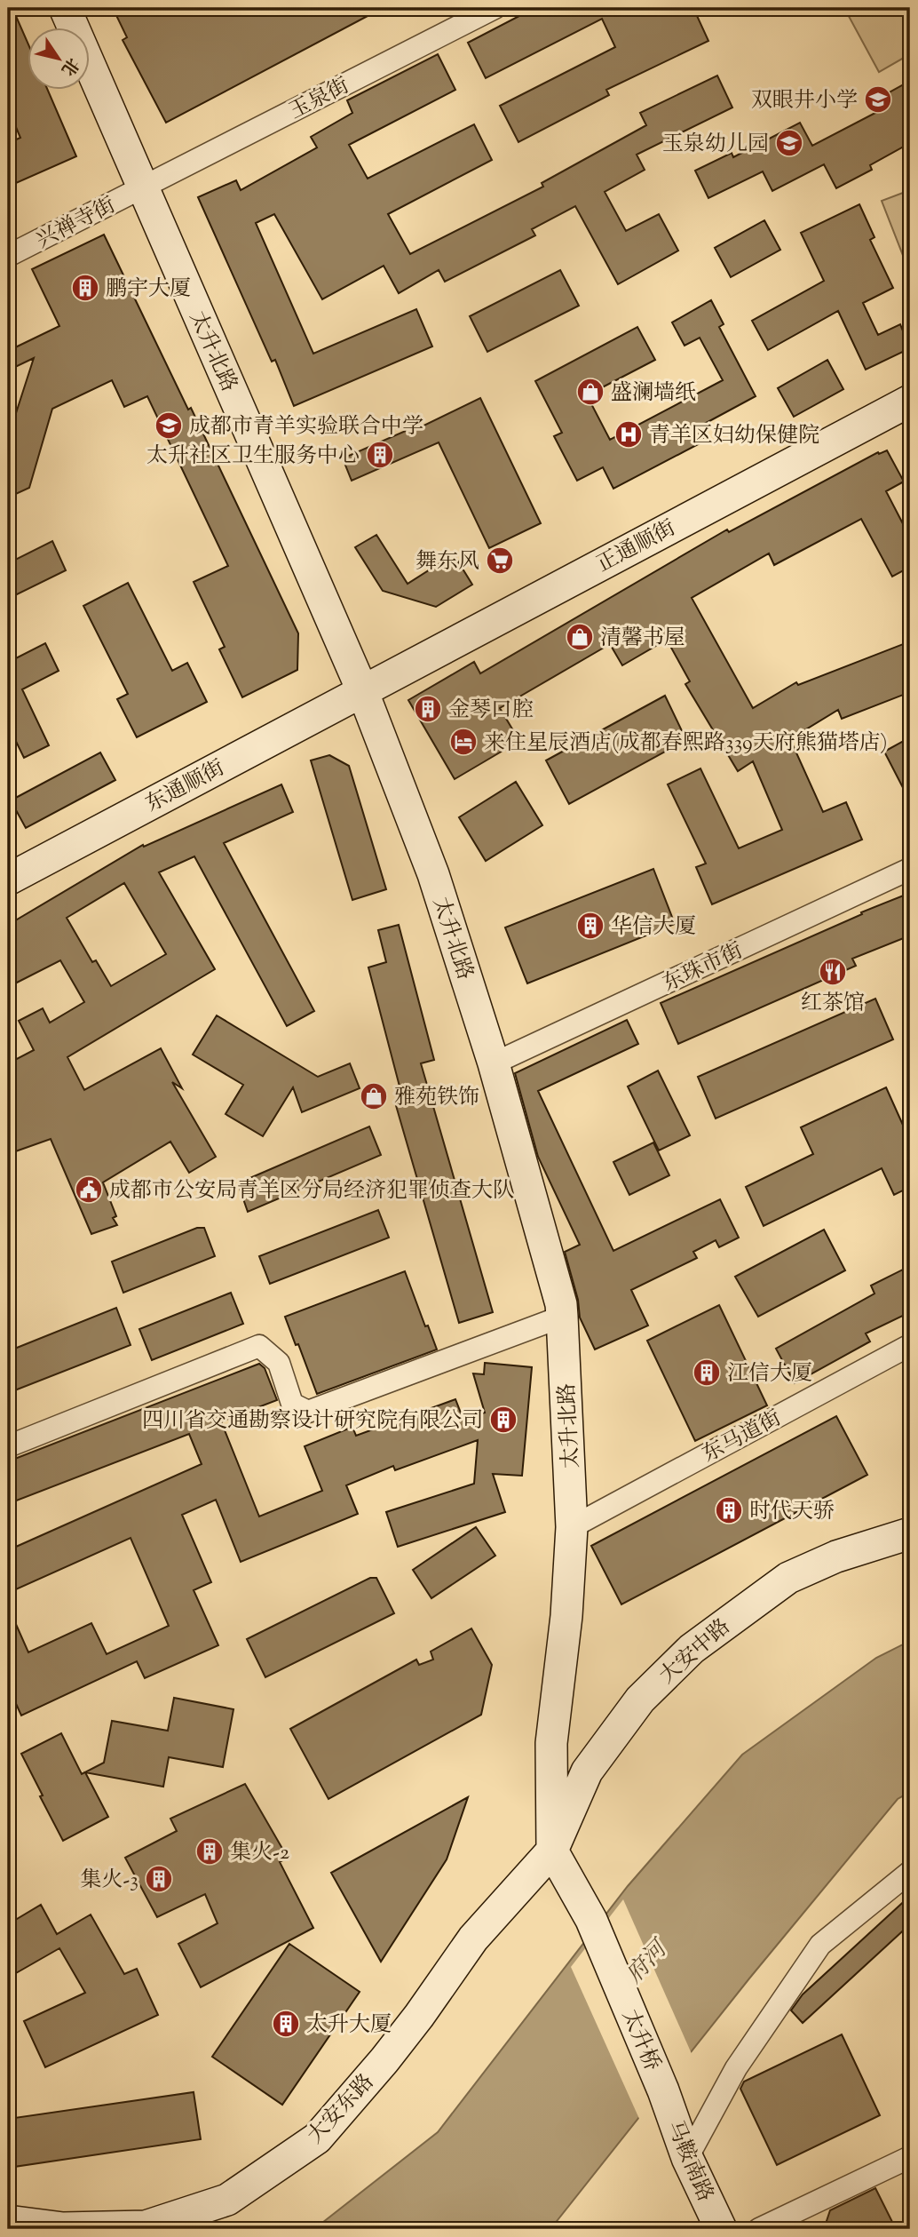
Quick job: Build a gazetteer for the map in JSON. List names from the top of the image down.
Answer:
{
  "streets": {
    "main road": [
      "太升北路",
      "正通顺街",
      "东通顺街",
      "大安中路",
      "太升桥",
      "大安东路",
      "马鞍南路"
    ],
    "street": [
      "玉泉街",
      "兴禅寺街",
      "东珠市街",
      "东马道街"
    ]
  },
  "crossings": [
    ["玉泉街", "兴禅寺街"],
    ["玉泉街", "太升北路"],
    ["兴禅寺街", "太升北路"],
    ["太升北路", "正通顺街"],
    ["太升北路", "东通顺街"],
    ["太升北路", "东珠市街"],
    ["太升北路", "东马道街"],
    ["太升北路", "大安中路"],
    ["太升北路", "太升桥"],
    ["太升北路", "大安东路"],
    ["正通顺街", "东通顺街"],
    ["大安中路", "大安东路"],
    ["太升桥", "马鞍南路"]
  ],
  "water": ["府河"],
  "places": {
    "school or university": ["双眼井小学", "玉泉幼儿园", "成都市青羊实验联合中学"],
    "building": [
      "鹏宇大厦",
      "太升社区卫生服务中心",
      "金琴口腔",
      "华信大厦",
      "江信大厦",
      "四川省交通勘察设计研究院有限公司",
      "时代天骄",
      "集火-2",
      "集火-3",
      "太升大厦"
    ],
    "shop": ["盛澜墙纸", "清馨书屋", "雅苑铁饰"],
    "hospital": ["青羊区妇幼保健院"],
    "supermarket": ["舞东风"],
    "hotel": ["来住星辰酒店(成都春熙路339天府熊猫塔店)"],
    "restaurant": ["红茶馆"],
    "public building": ["成都市公安局青羊区分局经济犯罪侦查大队"]
  },
  "north": "bottom right"
}
